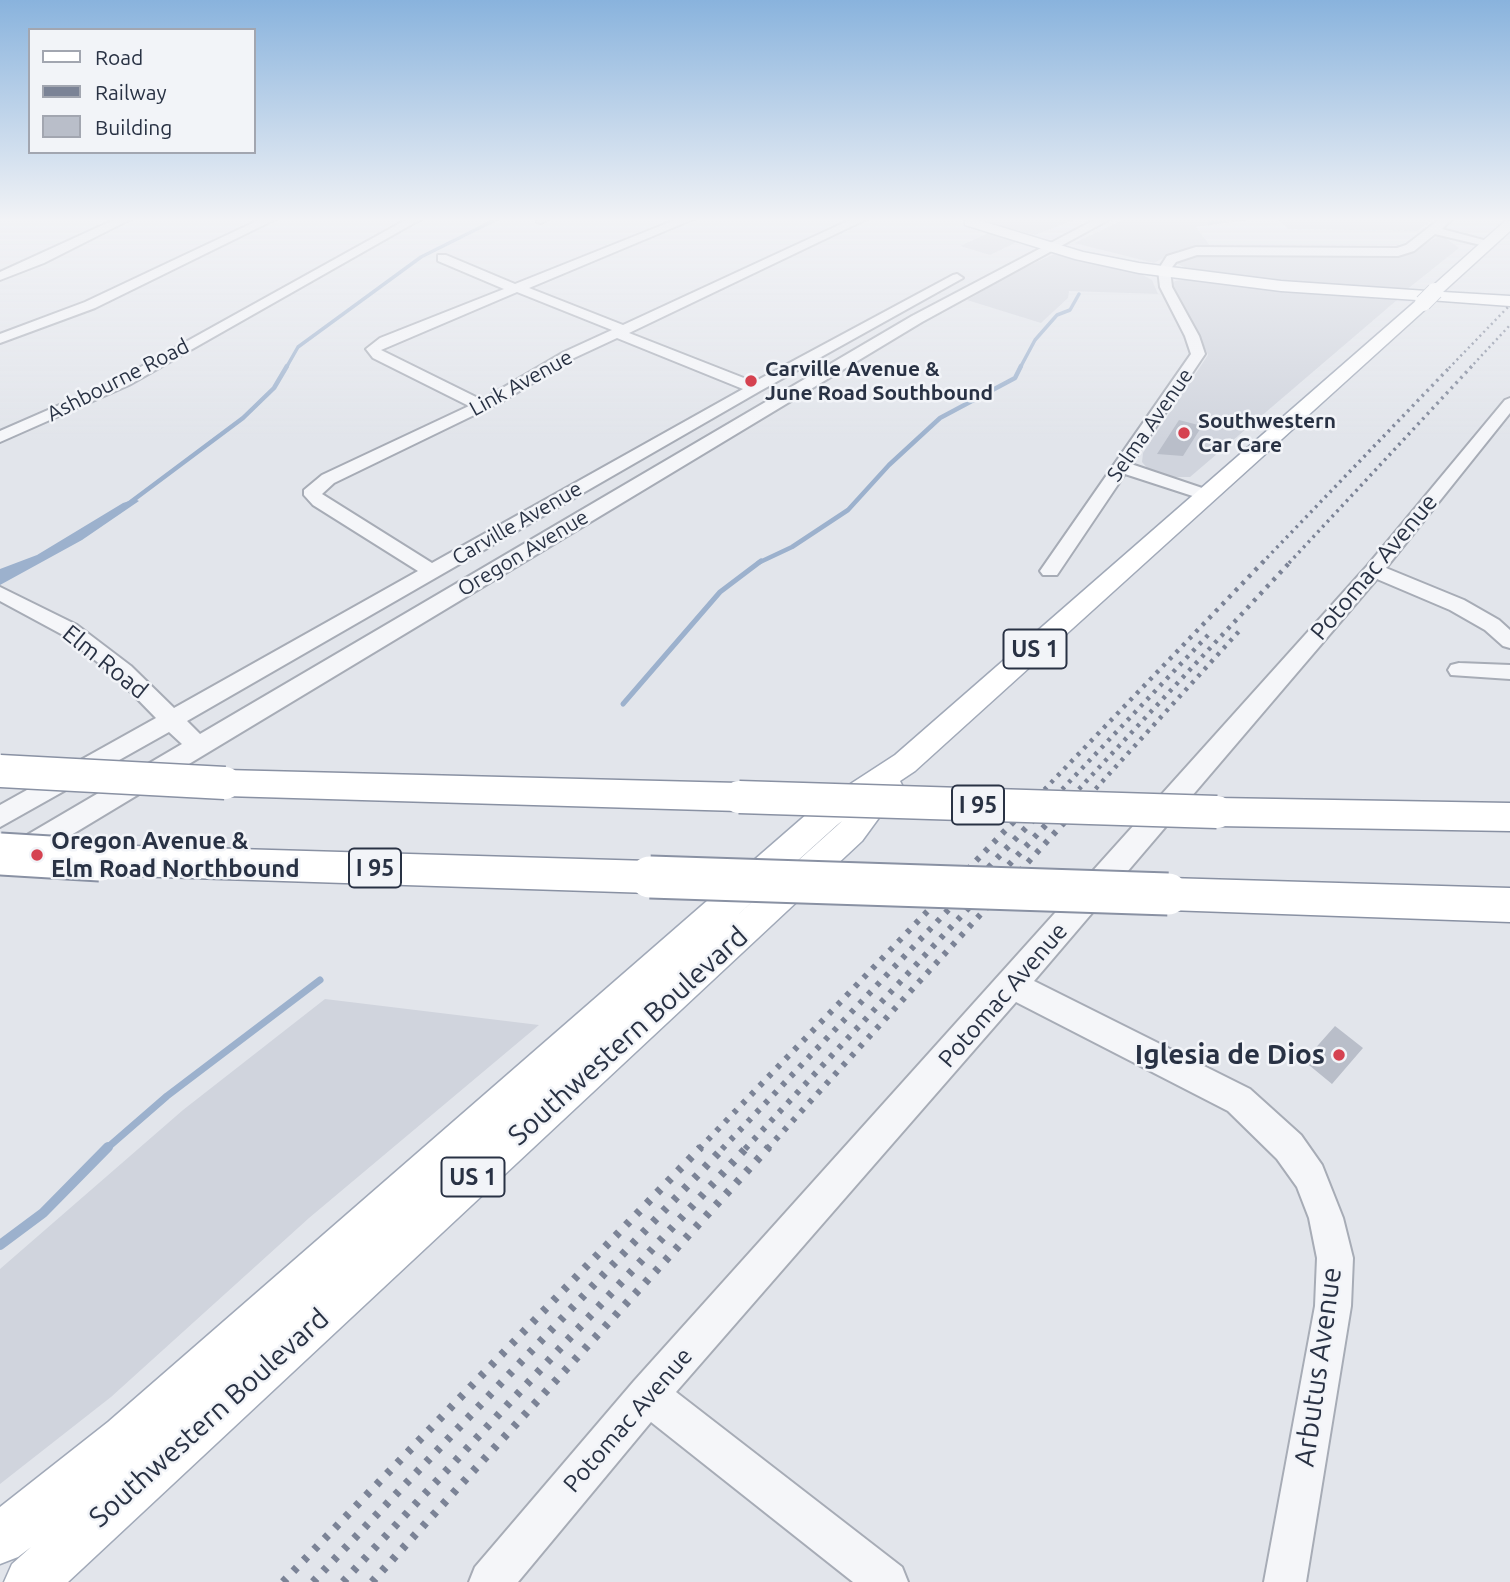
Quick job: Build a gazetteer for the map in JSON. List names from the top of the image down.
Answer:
{
  "streets": {
    "highway": ["I 95"],
    "main road": ["US 1", "Southwestern Boulevard"],
    "street": [
      "Ashbourne Road",
      "Link Avenue",
      "Selma Avenue",
      "Carville Avenue",
      "Oregon Avenue",
      "Potomac Avenue",
      "Elm Road",
      "Arbutus Avenue"
    ]
  },
  "crossings": [
    ["Link Avenue", "Carville Avenue"],
    ["Carville Avenue", "Elm Road"],
    ["Oregon Avenue", "Elm Road"],
    ["Potomac Avenue", "Arbutus Avenue"]
  ],
  "places": [
    "Carville Avenue & June Road Southbound",
    "Southwestern Car Care",
    "Oregon Avenue & Elm Road Northbound",
    "Iglesia de Dios"
  ],
  "legend": ["Road", "Railway", "Building"]
}
